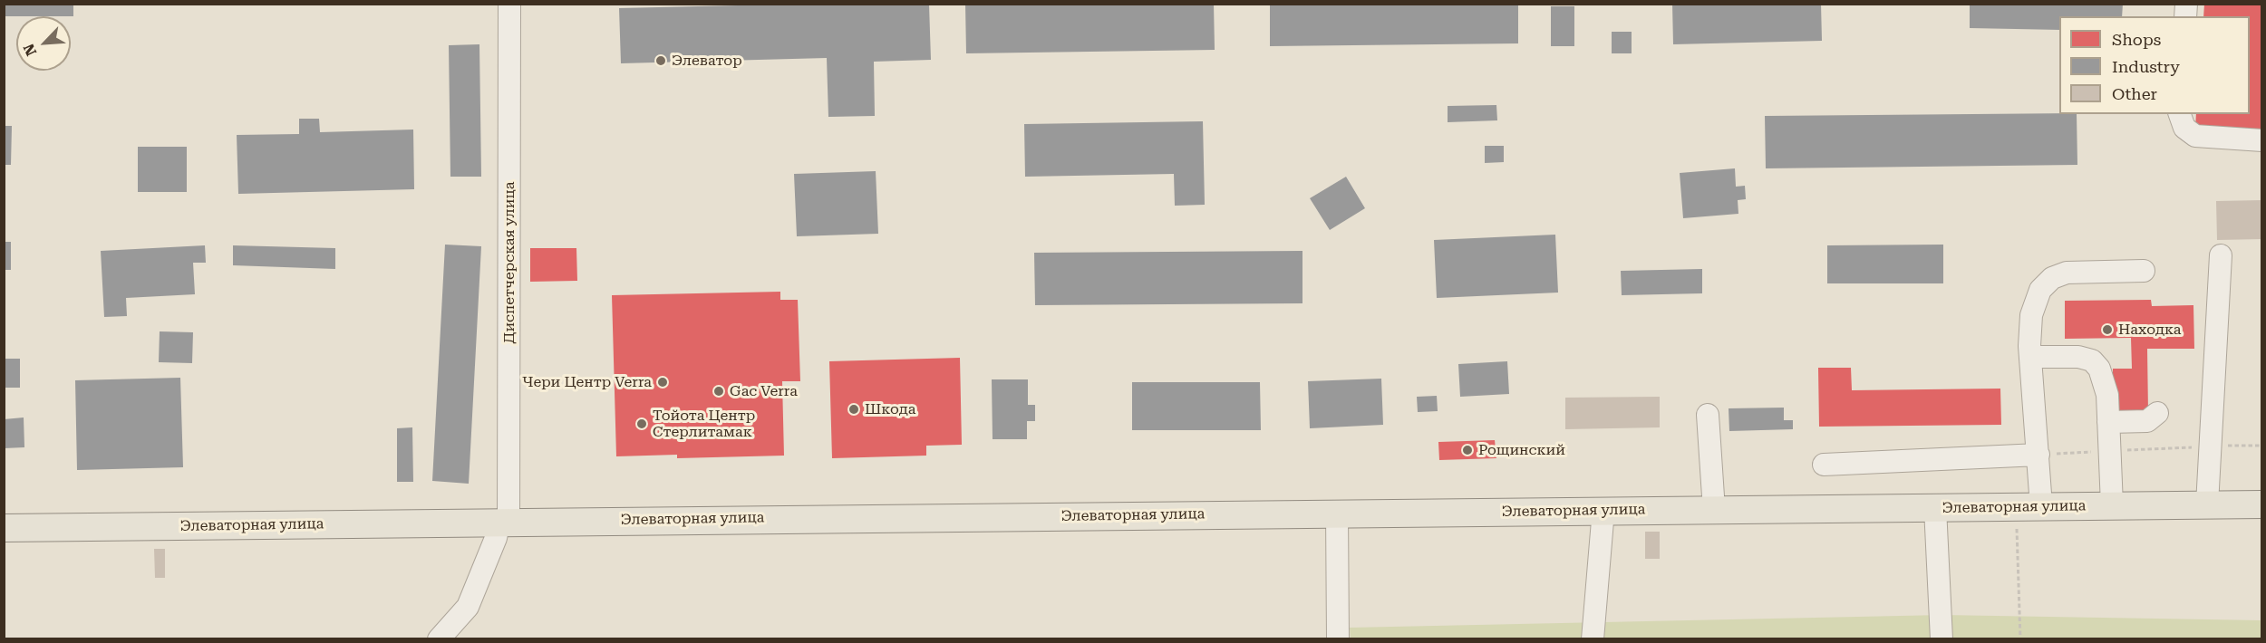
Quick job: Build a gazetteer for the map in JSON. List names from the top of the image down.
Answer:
{
  "streets": {
    "main road": ["Элеваторная улица"],
    "street": ["Диспетчерская улица"]
  },
  "crossings": [
    ["Диспетчерская улица", "Элеваторная улица"]
  ],
  "places": [
    "Элеватор",
    "Находка",
    "Чери Центр Verra",
    "Gac Verra",
    "Шкода",
    "Тойота Центр Стерлитамак",
    "Рощинский"
  ],
  "legend": ["Shops", "Industry", "Other"],
  "north": "bottom left"
}
